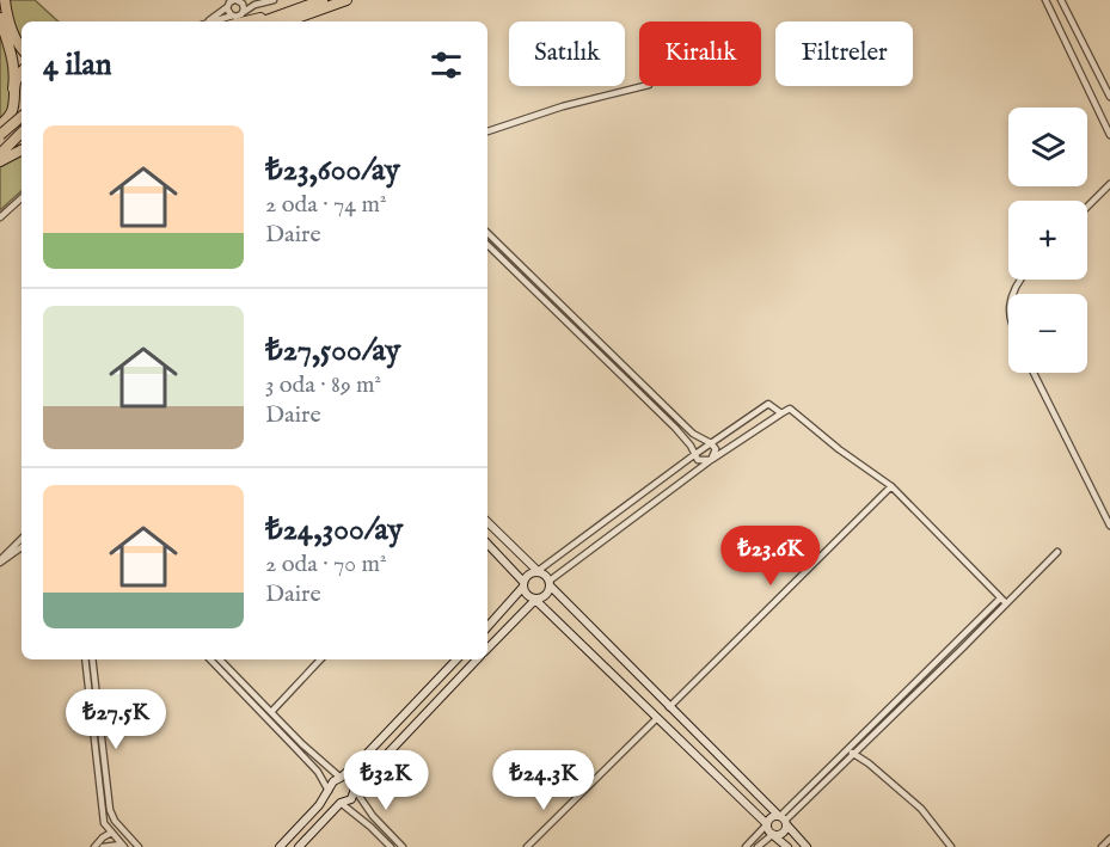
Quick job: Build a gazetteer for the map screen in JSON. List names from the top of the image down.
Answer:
{
  "page": {
    "chip": ["Satılık", "Kiralık", "Filtreler"],
    "heading": "4 ilan",
    "map_buttons": ["+", "−"],
    "list": [
      {
        "name": "₺23,600/ay",
        "note": "2 oda · 74 m² · Daire"
      },
      {
        "name": "₺27,500/ay",
        "note": "3 oda · 89 m² · Daire"
      },
      {
        "name": "₺24,300/ay",
        "note": "2 oda · 70 m² · Daire"
      }
    ],
    "price": [
      "₺23.6K",
      "₺27.5K",
      "₺32K",
      "₺24.3K"
    ]
  }
}
